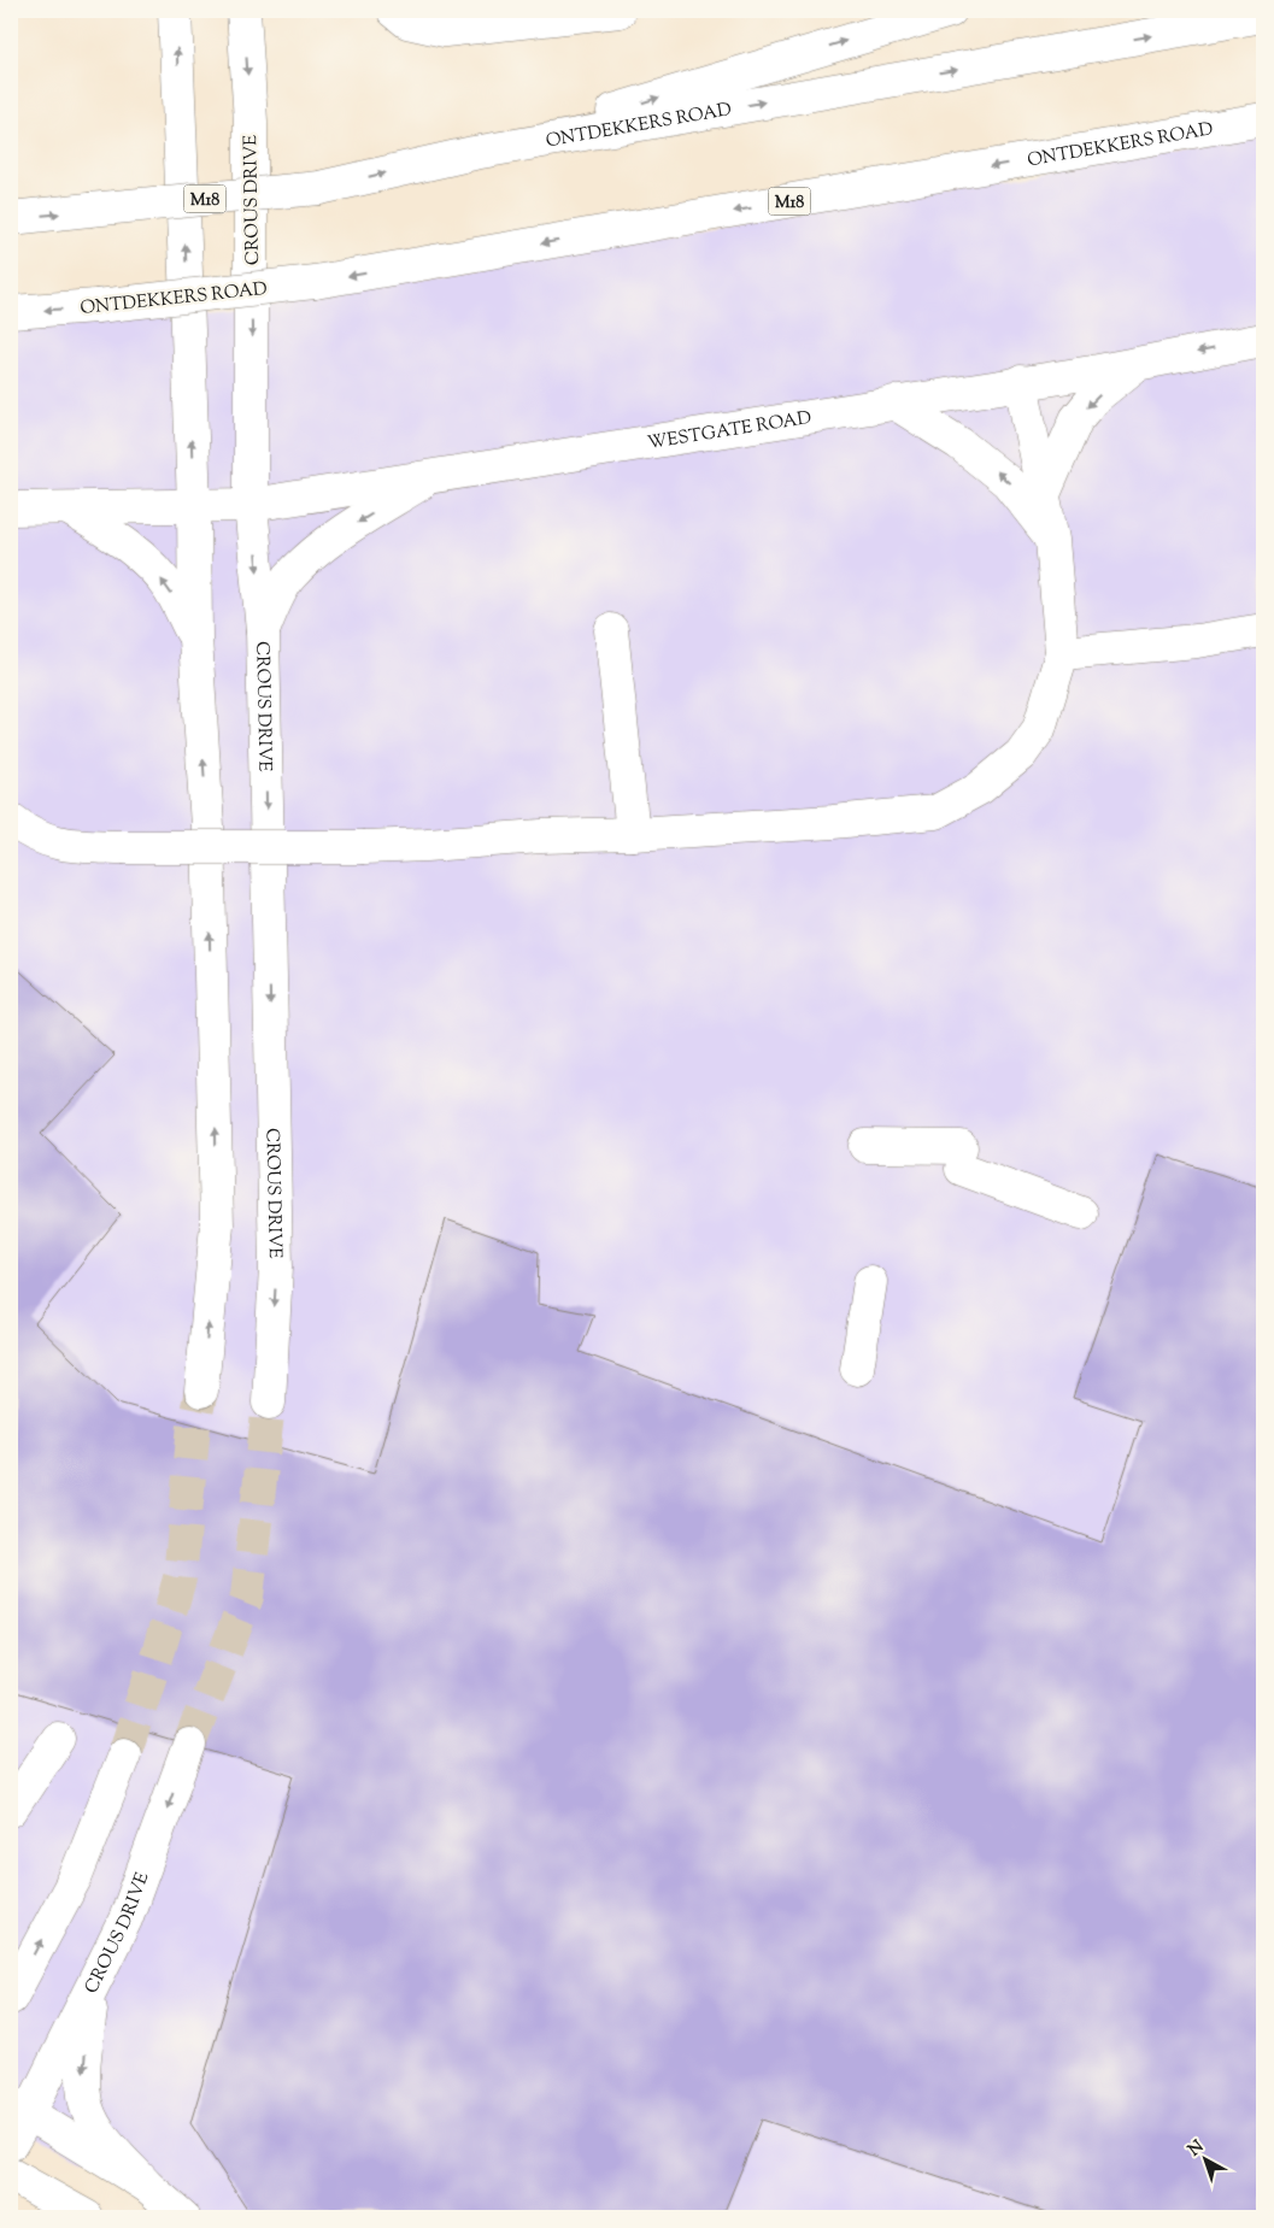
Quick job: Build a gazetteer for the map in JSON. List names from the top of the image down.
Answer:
{
  "streets": {
    "street": [
      "ONTDEKKERS ROAD",
      "M18",
      "CROUS DRIVE",
      "WESTGATE ROAD"
    ]
  },
  "crossings": [
    ["CROUS DRIVE", "WESTGATE ROAD"]
  ],
  "north": "top left"
}
